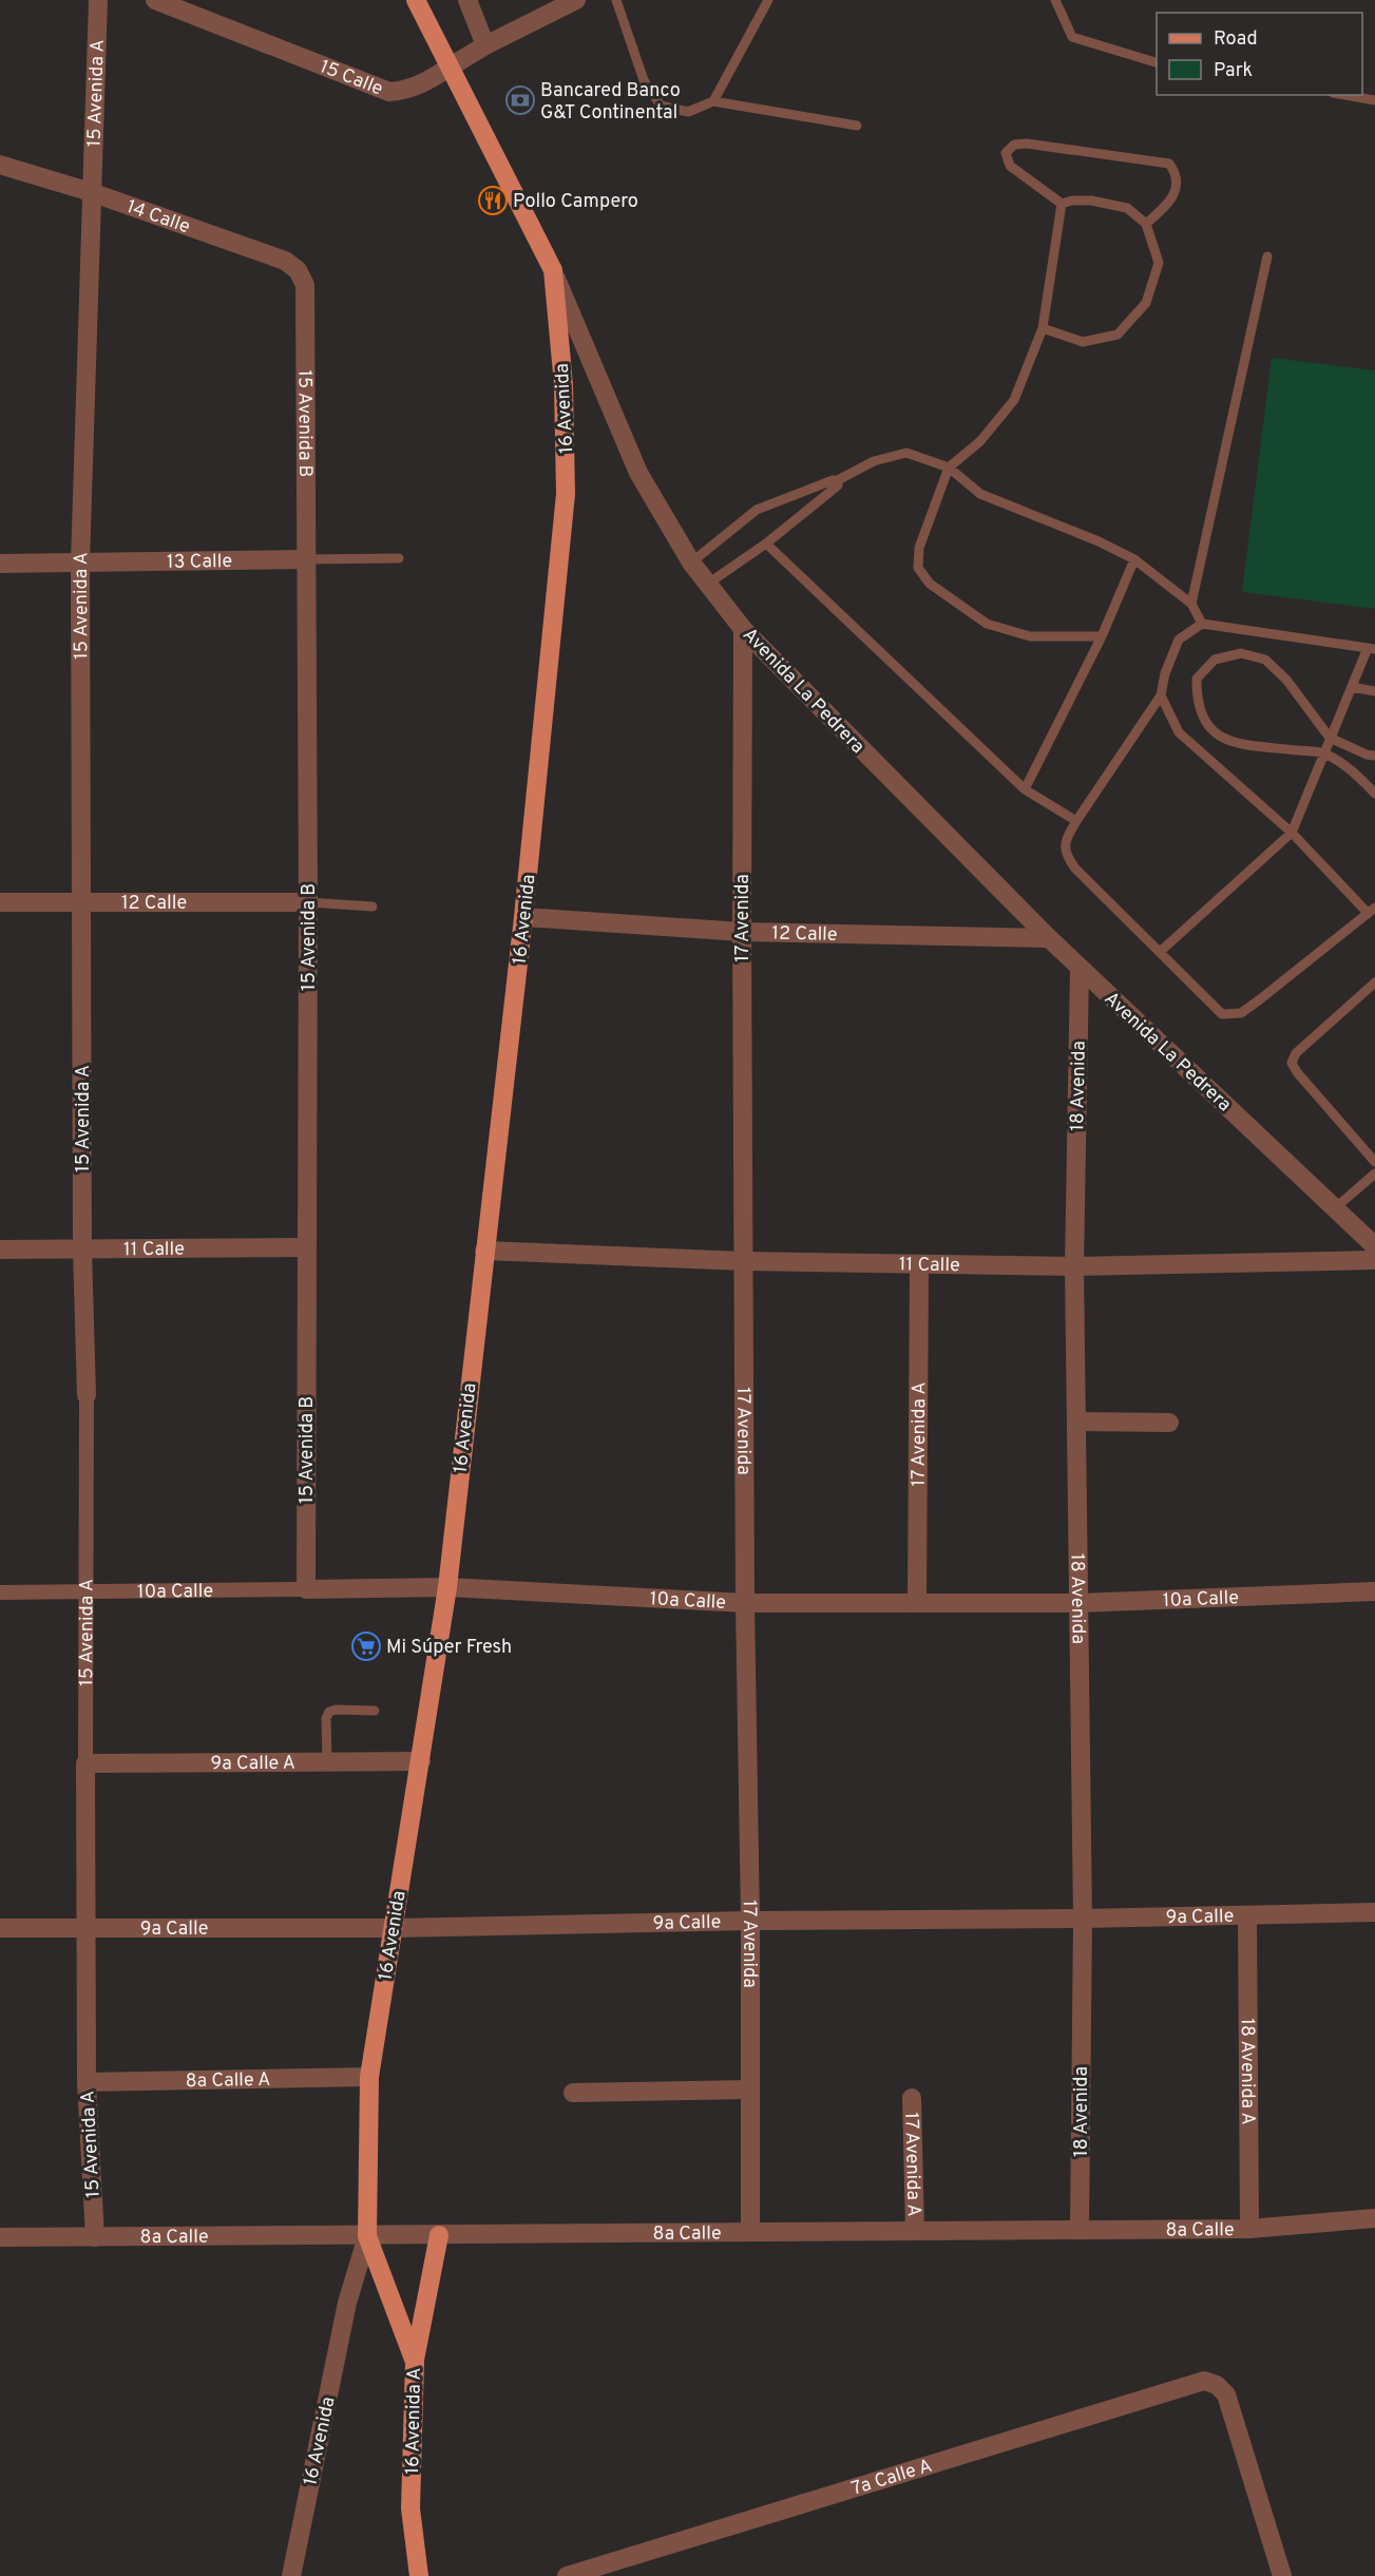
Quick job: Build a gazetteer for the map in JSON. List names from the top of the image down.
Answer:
{
  "streets": {
    "main road": ["16 Avenida", "Avenida La Pedrera", "16 Avenida A"],
    "street": [
      "15 Calle",
      "15 Avenida A",
      "14 Calle",
      "15 Avenida B",
      "13 Calle",
      "12 Calle",
      "17 Avenida",
      "18 Avenida",
      "11 Calle",
      "17 Avenida A",
      "10a Calle",
      "9a Calle A",
      "9a Calle",
      "18 Avenida A",
      "8a Calle A",
      "8a Calle",
      "7a Calle A"
    ]
  },
  "crossings": [
    ["15 Calle", "Avenida La Pedrera"],
    ["15 Avenida A", "14 Calle"],
    ["15 Avenida A", "13 Calle"],
    ["15 Avenida A", "12 Calle"],
    ["15 Avenida A", "11 Calle"],
    ["15 Avenida A", "10a Calle"],
    ["15 Avenida A", "9a Calle A"],
    ["15 Avenida A", "9a Calle"],
    ["15 Avenida A", "8a Calle A"],
    ["15 Avenida A", "8a Calle"],
    ["14 Calle", "15 Avenida B"],
    ["16 Avenida", "Avenida La Pedrera"],
    ["16 Avenida", "12 Calle"],
    ["16 Avenida", "11 Calle"],
    ["16 Avenida", "10a Calle"],
    ["16 Avenida", "9a Calle A"],
    ["16 Avenida", "9a Calle"],
    ["16 Avenida", "8a Calle A"],
    ["16 Avenida", "8a Calle"],
    ["16 Avenida", "16 Avenida A"],
    ["15 Avenida B", "13 Calle"],
    ["15 Avenida B", "12 Calle"],
    ["15 Avenida B", "11 Calle"],
    ["15 Avenida B", "10a Calle"],
    ["Avenida La Pedrera", "12 Calle"],
    ["Avenida La Pedrera", "17 Avenida"],
    ["Avenida La Pedrera", "18 Avenida"],
    ["12 Calle", "17 Avenida"],
    ["17 Avenida", "11 Calle"],
    ["17 Avenida", "10a Calle"],
    ["17 Avenida", "9a Calle"],
    ["17 Avenida", "8a Calle"],
    ["18 Avenida", "11 Calle"],
    ["18 Avenida", "10a Calle"],
    ["18 Avenida", "9a Calle"],
    ["18 Avenida", "8a Calle"],
    ["11 Calle", "17 Avenida A"],
    ["17 Avenida A", "10a Calle"],
    ["17 Avenida A", "8a Calle"],
    ["9a Calle", "18 Avenida A"],
    ["18 Avenida A", "8a Calle"],
    ["8a Calle", "16 Avenida A"]
  ],
  "places": {
    "bank": ["Bancared Banco G&T Continental"],
    "restaurant": ["Pollo Campero"],
    "supermarket": ["Mi Súper Fresh"]
  },
  "legend": ["Road", "Park"]
}
